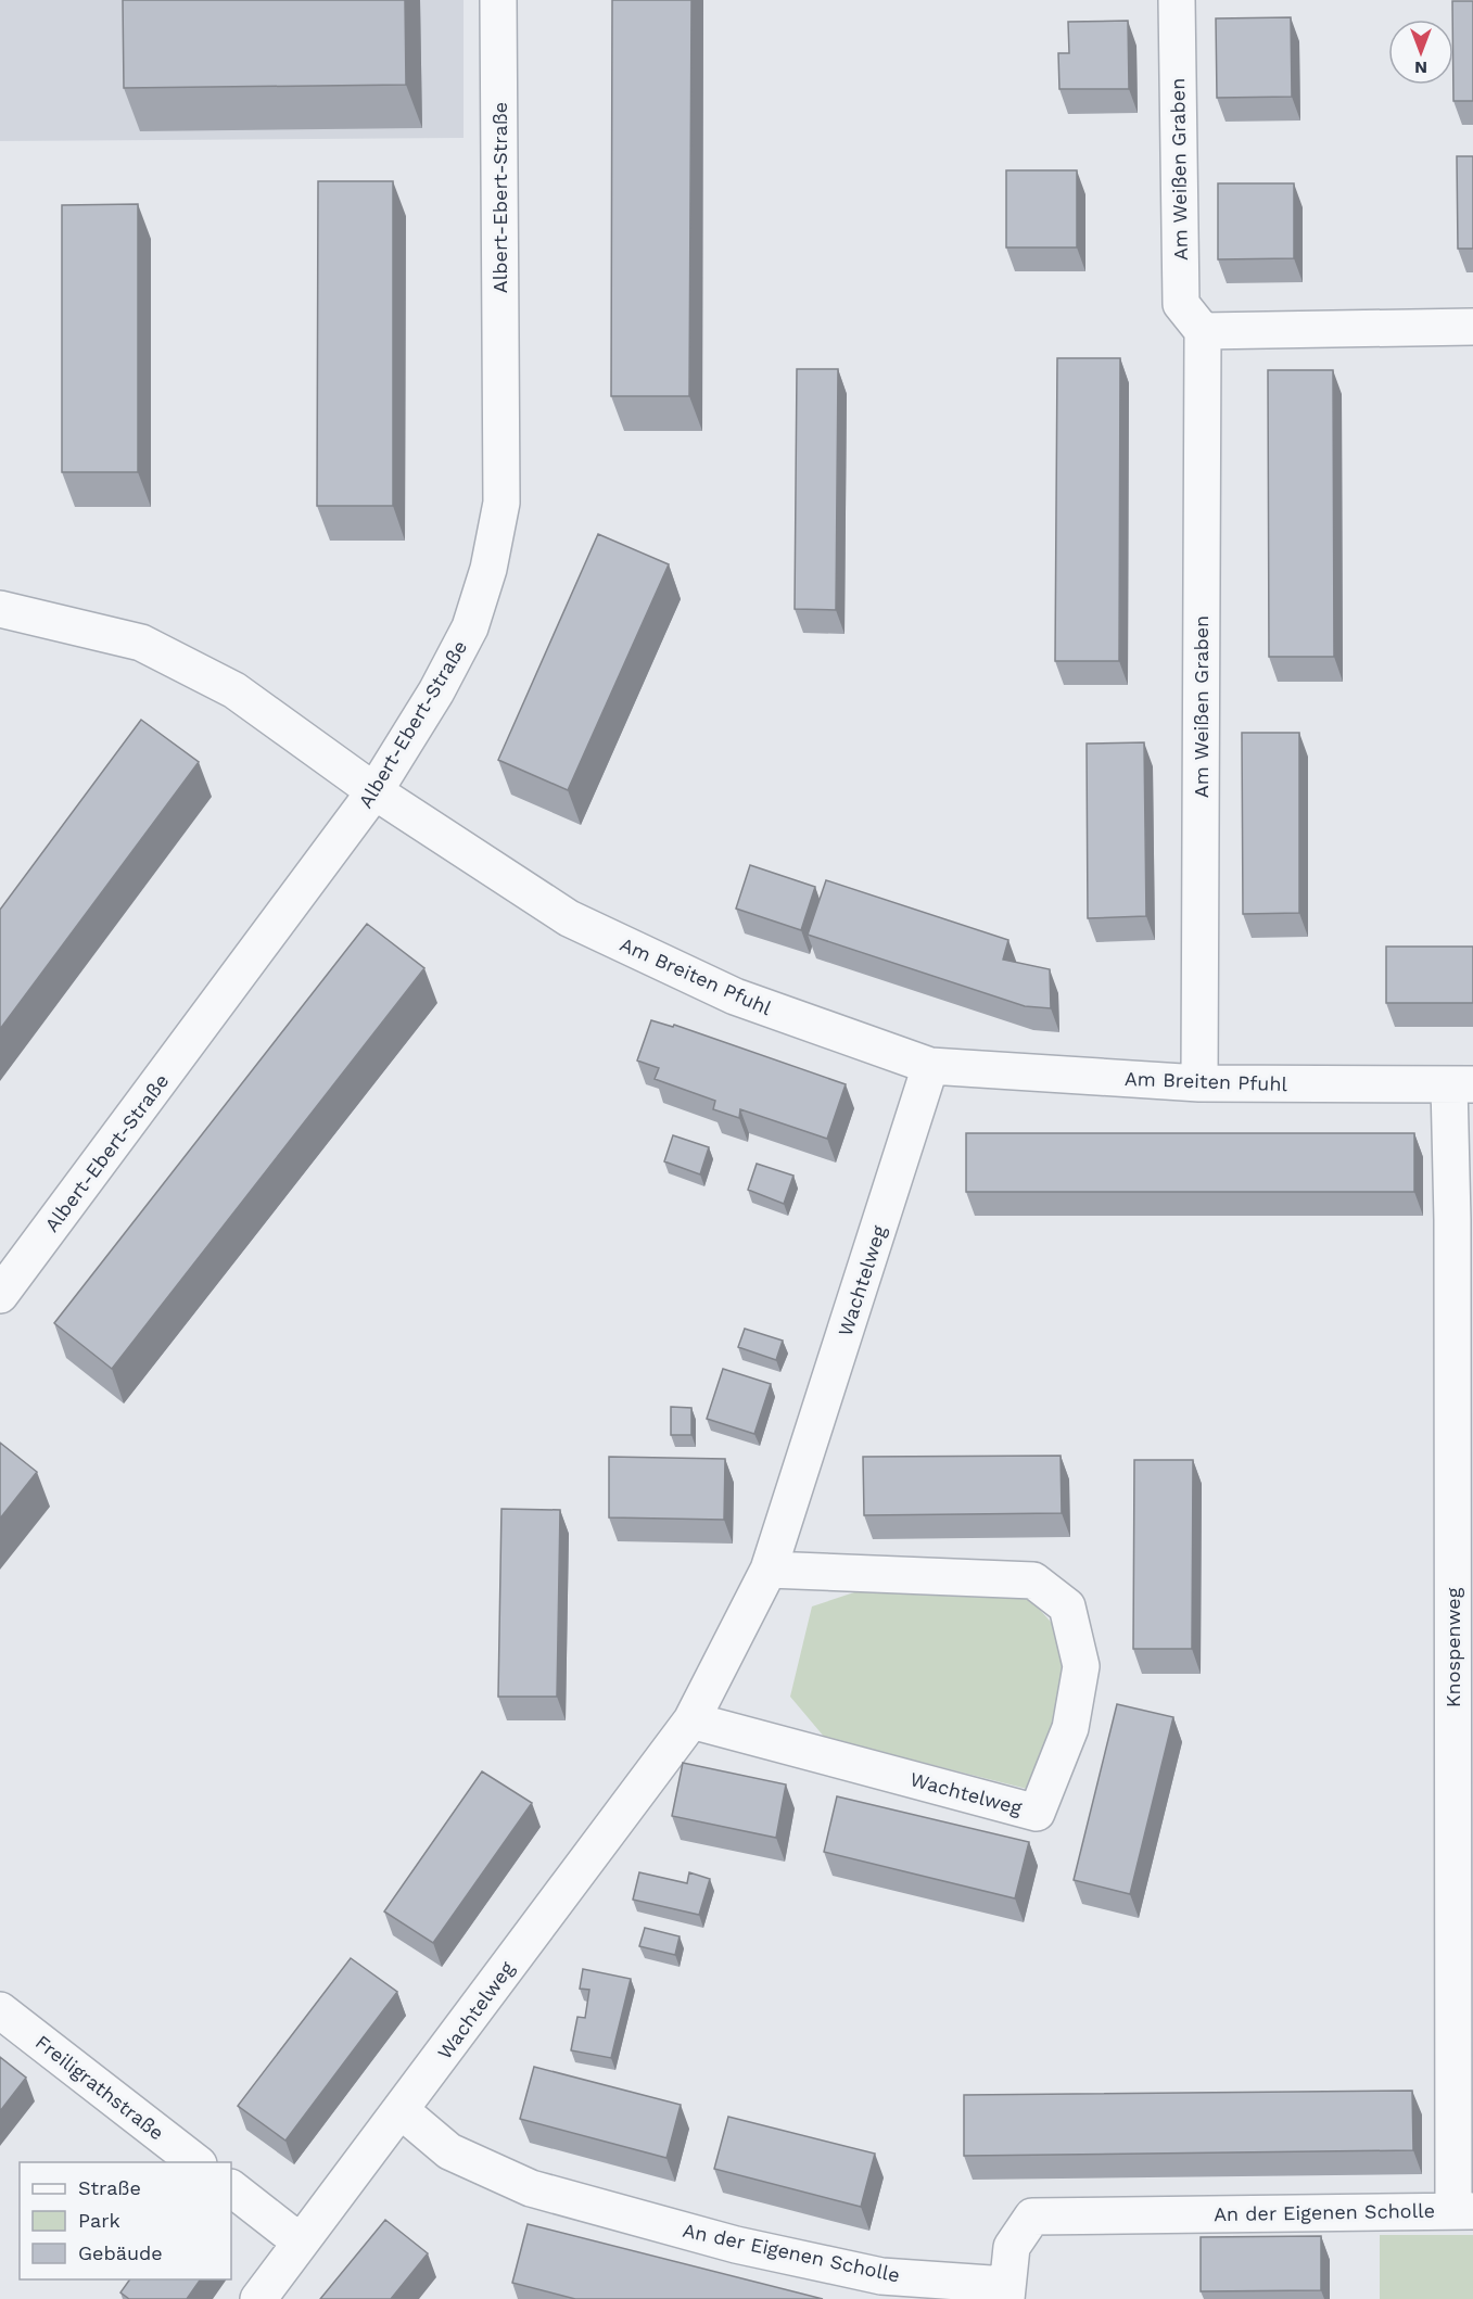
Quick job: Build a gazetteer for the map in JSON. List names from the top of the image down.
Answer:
{
  "streets": {
    "street": [
      "Am Weißen Graben",
      "Albert-Ebert-Straße",
      "Am Breiten Pfuhl",
      "Wachtelweg",
      "Knospenweg",
      "Freiligrathstraße",
      "An der Eigenen Scholle"
    ]
  },
  "crossings": [
    ["Am Weißen Graben", "Am Breiten Pfuhl"],
    ["Albert-Ebert-Straße", "Am Breiten Pfuhl"],
    ["Am Breiten Pfuhl", "Wachtelweg"],
    ["Am Breiten Pfuhl", "Knospenweg"],
    ["Wachtelweg", "An der Eigenen Scholle"],
    ["Knospenweg", "An der Eigenen Scholle"]
  ],
  "legend": ["Straße", "Park", "Gebäude"],
  "north": "bottom"
}
